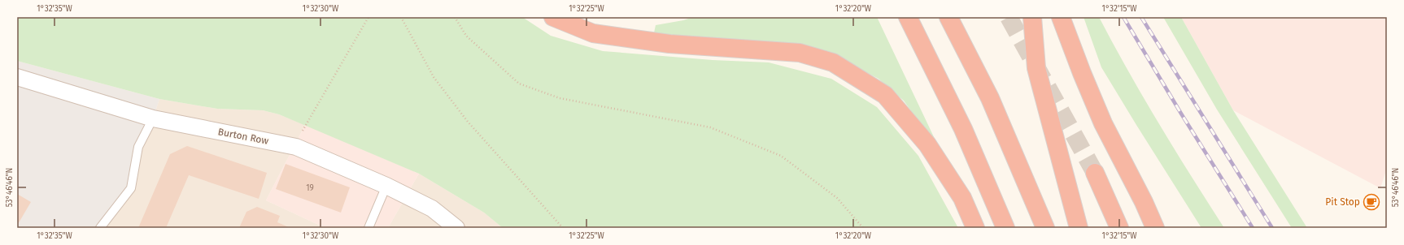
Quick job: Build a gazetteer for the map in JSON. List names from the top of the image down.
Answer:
{
  "streets": {
    "street": ["Burton Row"]
  },
  "places": {
    "cafe": ["Pit Stop"]
  },
  "house_numbers": ["19"],
  "coordinates": [
    "1°32'35\"W",
    "1°32'30\"W",
    "1°32'25\"W",
    "1°32'20\"W",
    "1°32'15\"W",
    "53°46'46\"N"
  ]
}
